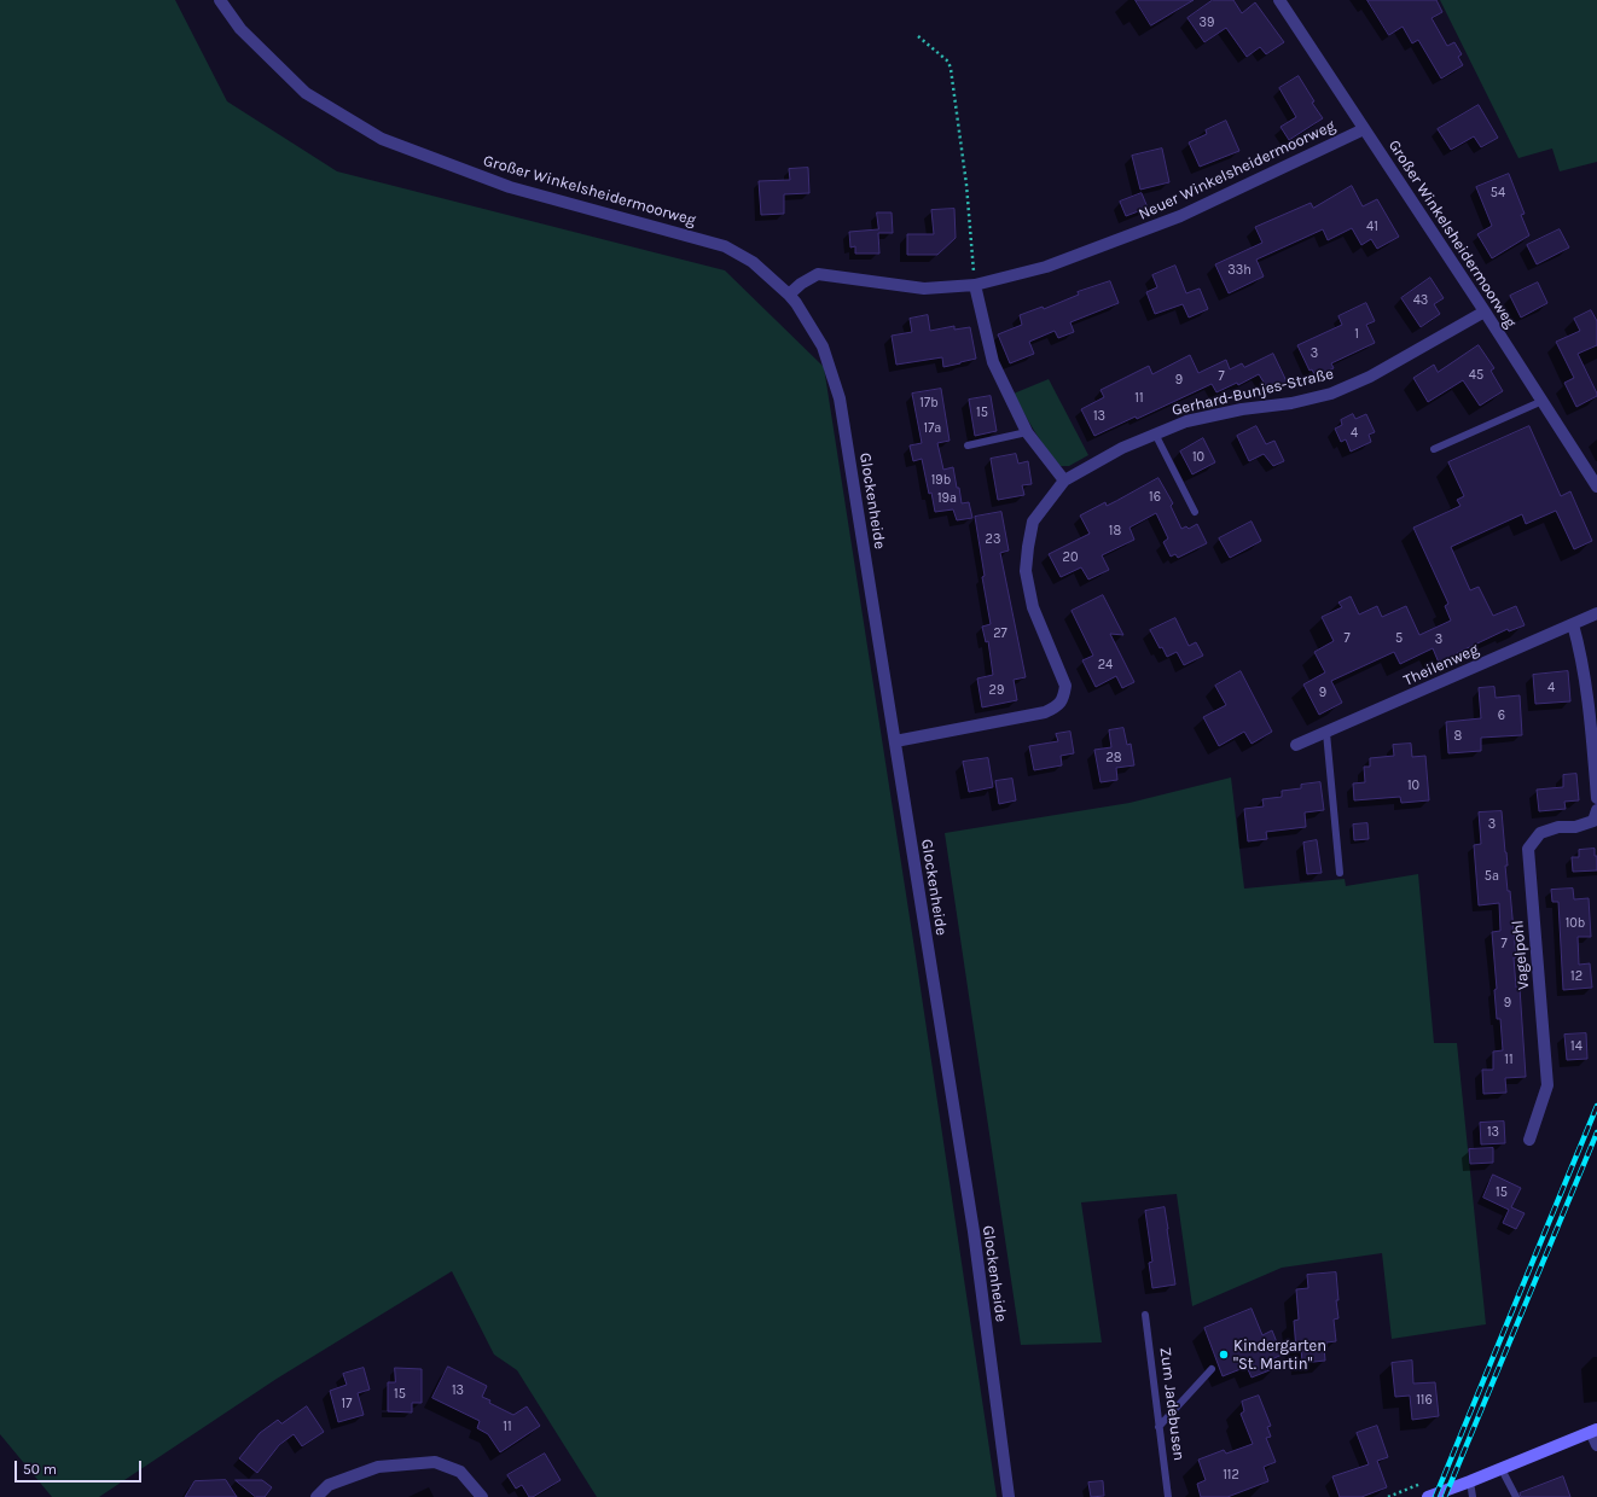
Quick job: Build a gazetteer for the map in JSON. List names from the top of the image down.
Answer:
{
  "streets": {
    "street": [
      "Neuer Winkelsheidermoorweg",
      "Großer Winkelsheidermoorweg",
      "Gerhard-Bunjes-Straße",
      "Glockenheide",
      "Theilenweg",
      "Vagelpohl"
    ],
    "lane": ["Zum Jadebusen"]
  },
  "crossings": [
    ["Neuer Winkelsheidermoorweg", "Großer Winkelsheidermoorweg"],
    ["Neuer Winkelsheidermoorweg", "Glockenheide"],
    ["Großer Winkelsheidermoorweg", "Gerhard-Bunjes-Straße"],
    ["Großer Winkelsheidermoorweg", "Glockenheide"],
    ["Gerhard-Bunjes-Straße", "Glockenheide"]
  ],
  "places": ["Kindergarten \"St. Martin\""],
  "house_numbers": [
    "39",
    "54",
    "41",
    "33h",
    "43",
    "1",
    "3",
    "45",
    "7",
    "9",
    "11",
    "17b",
    "15",
    "13",
    "17a",
    "4",
    "10",
    "19b",
    "16",
    "19a",
    "18",
    "23",
    "20",
    "27",
    "7",
    "5",
    "3",
    "24",
    "4",
    "29",
    "9",
    "6",
    "8",
    "28",
    "10",
    "3",
    "5a",
    "10b",
    "7",
    "12",
    "9",
    "14",
    "11",
    "13",
    "15",
    "13",
    "15",
    "116",
    "17",
    "11",
    "112"
  ],
  "scale_bar": "50 m"
}
